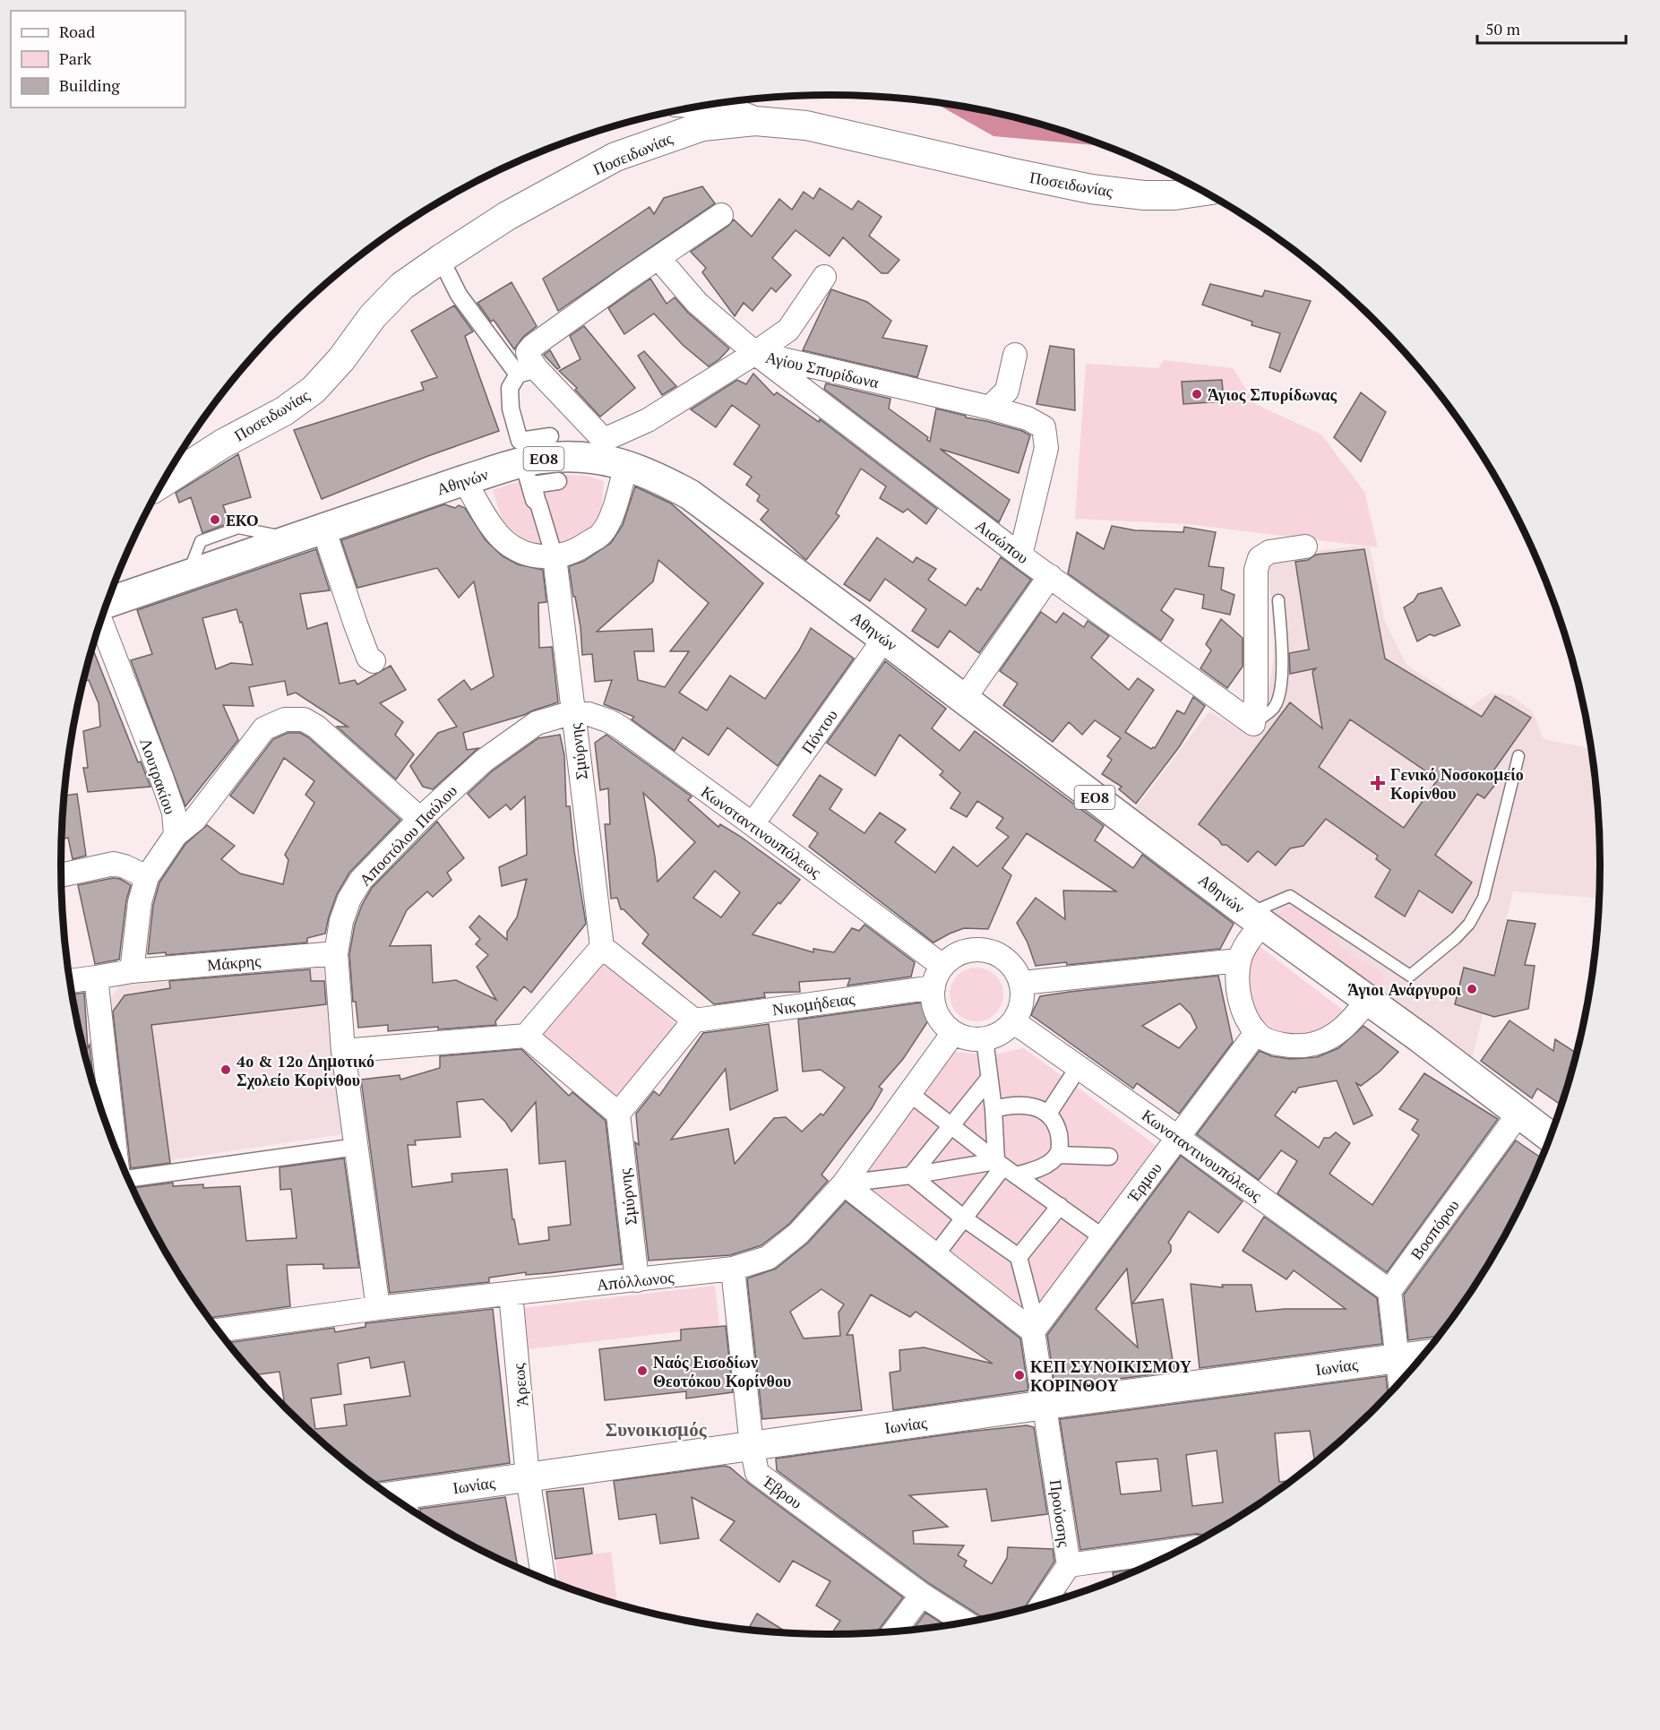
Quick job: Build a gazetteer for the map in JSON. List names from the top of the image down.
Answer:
{
  "streets": {
    "main road": ["ΕΟ8", "Αθηνών"],
    "street": [
      "Ποσειδωνίας",
      "Αγίου Σπυρίδωνα",
      "Αισώπου",
      "Πόντου",
      "Σμύρνης",
      "Λουτρακίου",
      "Κωνσταντινουπόλεως",
      "Αποστόλου Παύλου",
      "Μάκρης",
      "Νικομήδειας",
      "Έρμου",
      "Βοσπόρου",
      "Απόλλωνος",
      "Ιωνίας",
      "Άρεως",
      "Έβρου",
      "Προύσσης"
    ]
  },
  "crossings": [
    ["Αγίου Σπυρίδωνα", "Αθηνών"],
    ["Αγίου Σπυρίδωνα", "Αισώπου"],
    ["Αθηνών", "Πόντου"],
    ["Αθηνών", "Βοσπόρου"],
    ["Πόντου", "Κωνσταντινουπόλεως"],
    ["Σμύρνης", "Κωνσταντινουπόλεως"],
    ["Σμύρνης", "Αποστόλου Παύλου"],
    ["Σμύρνης", "Απόλλωνος"],
    ["Λουτρακίου", "Μάκρης"],
    ["Κωνσταντινουπόλεως", "Αποστόλου Παύλου"],
    ["Κωνσταντινουπόλεως", "Νικομήδειας"],
    ["Κωνσταντινουπόλεως", "Έρμου"],
    ["Κωνσταντινουπόλεως", "Βοσπόρου"],
    ["Κωνσταντινουπόλεως", "Απόλλωνος"],
    ["Αποστόλου Παύλου", "Μάκρης"],
    ["Αποστόλου Παύλου", "Απόλλωνος"],
    ["Νικομήδειας", "Απόλλωνος"],
    ["Έρμου", "Προύσσης"],
    ["Απόλλωνος", "Άρεως"],
    ["Απόλλωνος", "Έβρου"],
    ["Ιωνίας", "Άρεως"],
    ["Ιωνίας", "Έβρου"],
    ["Ιωνίας", "Προύσσης"]
  ],
  "districts": ["Συνοικισμός"],
  "places": {
    "other": [
      "Άγιος Σπυρίδωνας",
      "EKO",
      "Άγιοι Ανάργυροι",
      "4ο & 12ο Δημοτικό Σχολείο Κορίνθου",
      "Ναός Εισοδίων Θεοτόκου Κορίνθου",
      "ΚΕΠ ΣΥΝΟΙΚΙΣΜΟΥ ΚΟΡΙΝΘΟΥ"
    ],
    "health": ["Γενικό Νοσοκομείο Κορίνθου"]
  },
  "legend": ["Road", "Park", "Building"],
  "scale_bar": "50 m"
}
